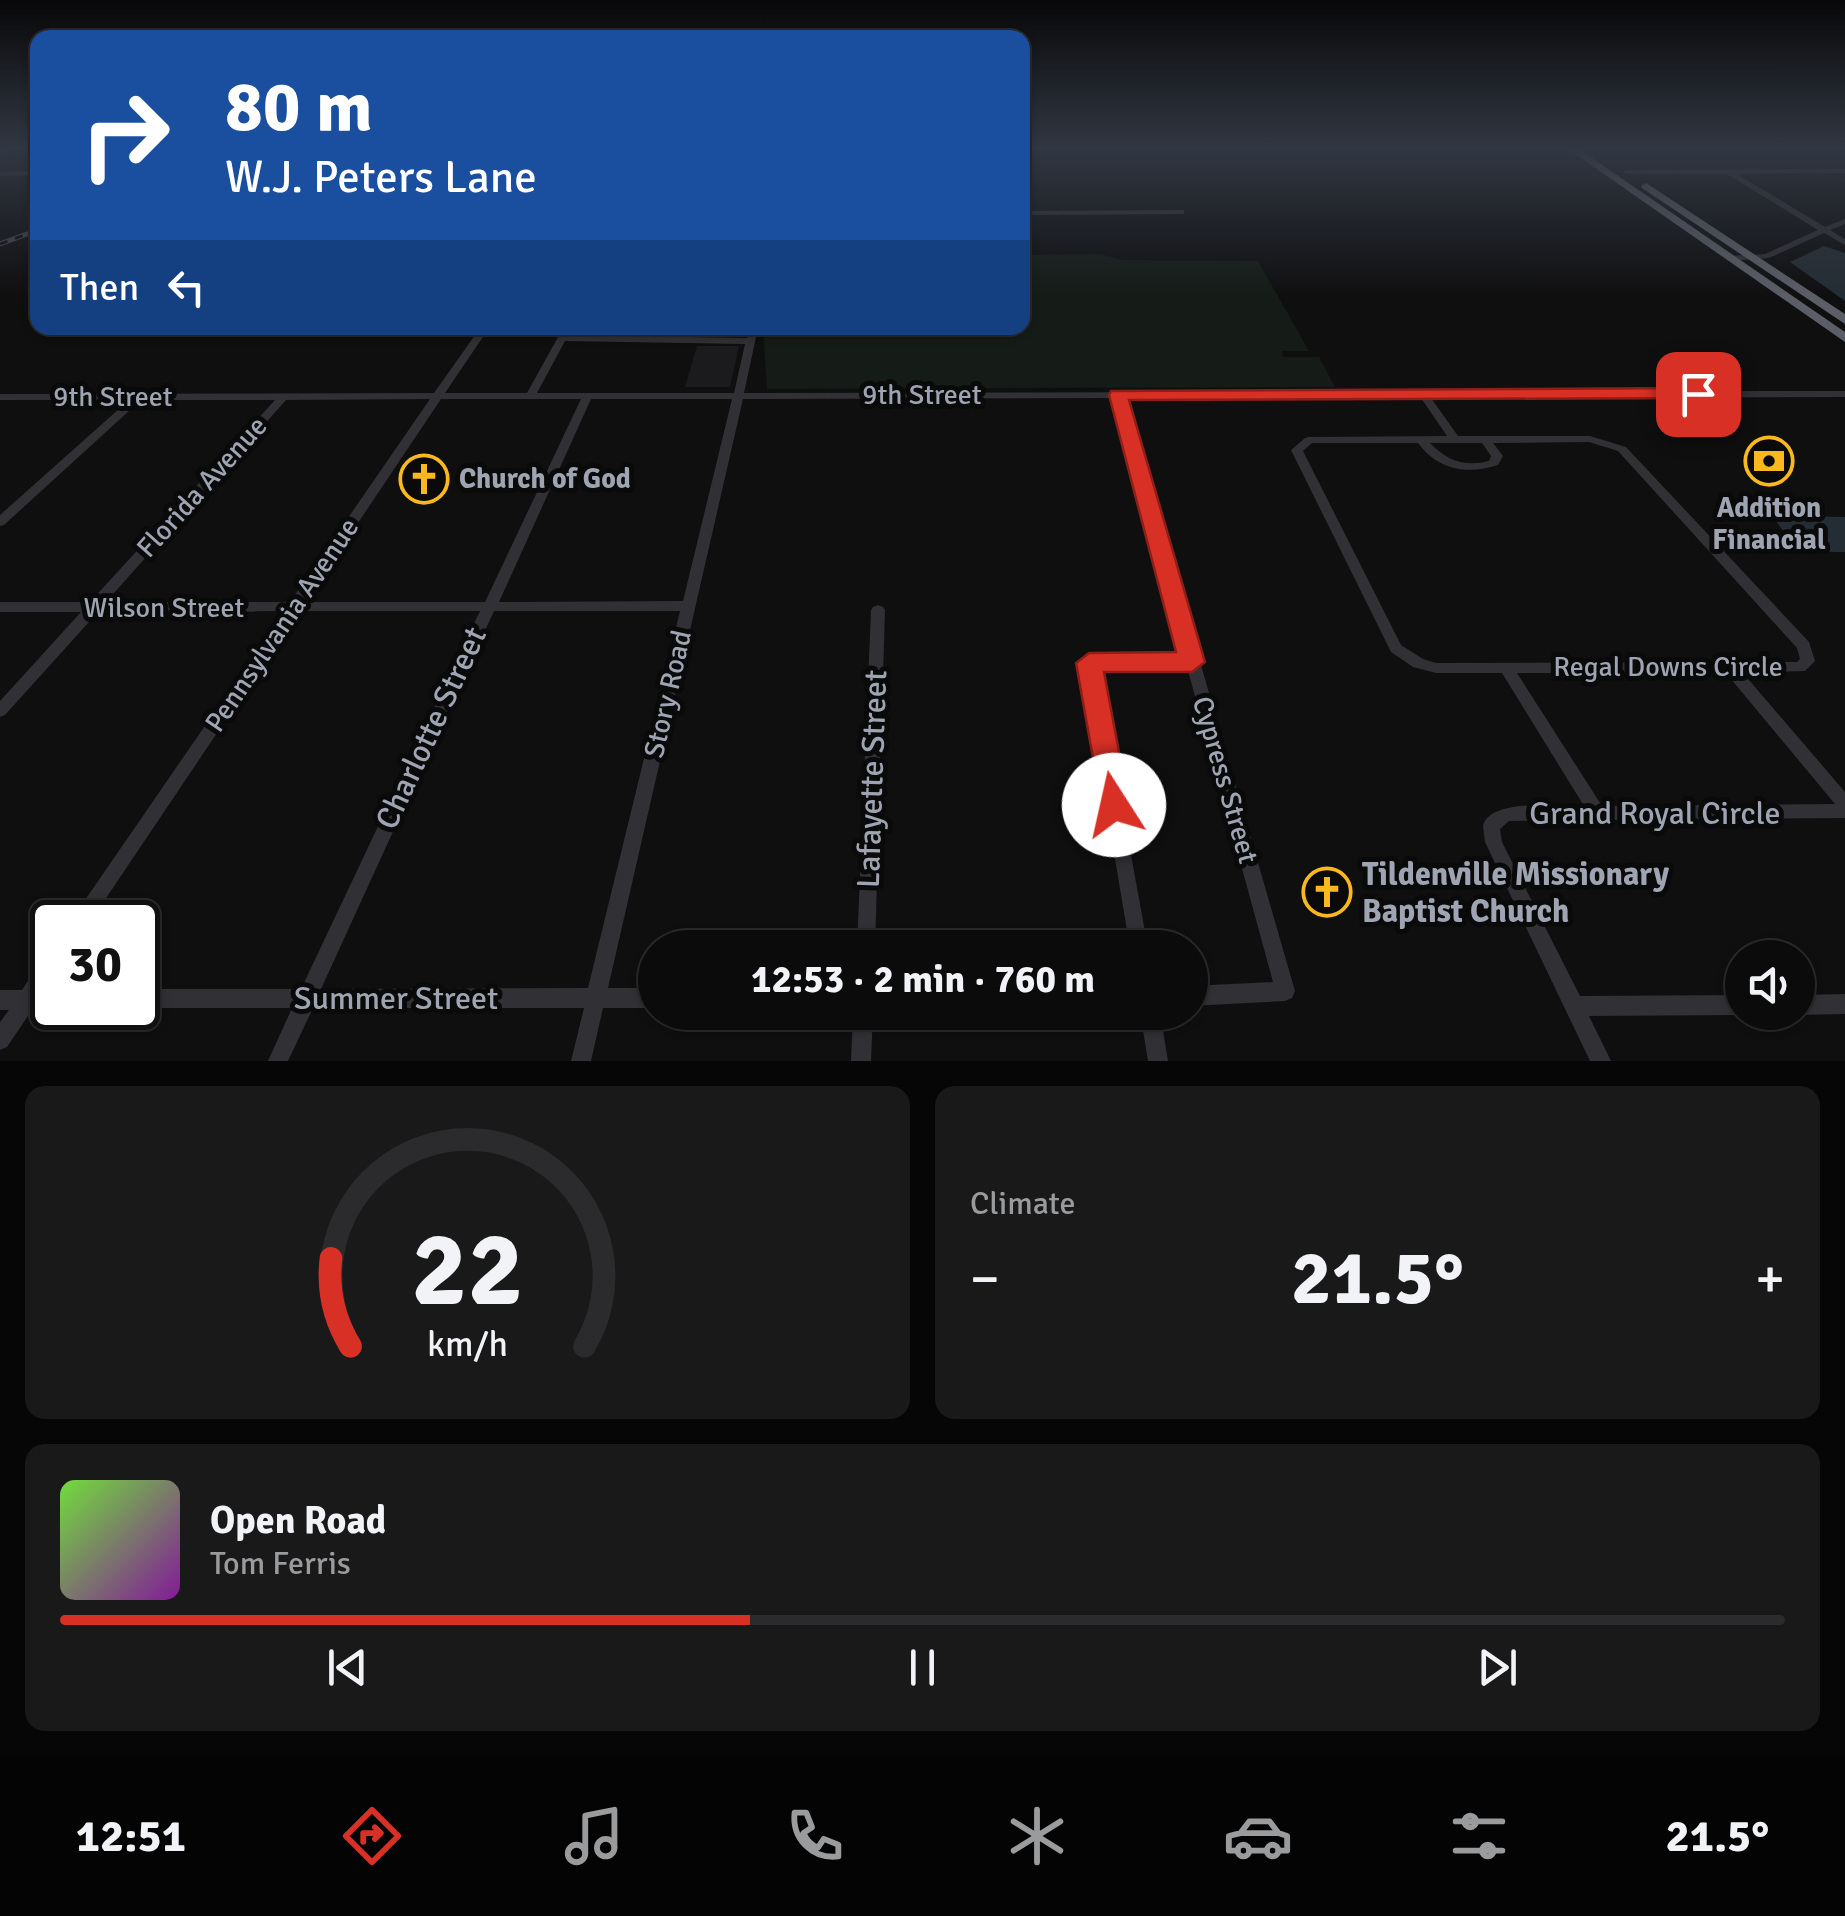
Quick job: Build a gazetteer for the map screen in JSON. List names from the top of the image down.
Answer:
{
  "streets": {
    "street": [
      "9th Street",
      "Florida Avenue",
      "Wilson Street",
      "Pennsylvania Avenue",
      "Regal Downs Circle",
      "Story Road",
      "Charlotte Street",
      "Lafayette Street",
      "Cypress Street",
      "Grand Royal Circle",
      "Summer Street"
    ]
  },
  "crossings": [
    ["9th Street", "Florida Avenue"],
    ["9th Street", "Pennsylvania Avenue"],
    ["9th Street", "Story Road"],
    ["9th Street", "Charlotte Street"],
    ["9th Street", "Cypress Street"],
    ["Florida Avenue", "Wilson Street"],
    ["Wilson Street", "Pennsylvania Avenue"],
    ["Wilson Street", "Story Road"],
    ["Wilson Street", "Charlotte Street"],
    ["Story Road", "Summer Street"],
    ["Charlotte Street", "Summer Street"]
  ],
  "places": {
    "bank": ["Addition Financial"],
    "church": ["Church of God", "Tildenville Missionary Baptist Church"]
  },
  "page": {
    "turn": ["80 m", "W.J. Peters Lane"],
    "then": "Then",
    "limit": "30",
    "trip": "12:53 · 2 min · 760 m",
    "tile": "Climate",
    "heat": ["−", "21.5°", "+"],
    "song": ["Open Road", "Tom Ferris"],
    "tabs": ["12:51", "21.5°"],
    "gauge": ["22", "km/h"]
  }
}
